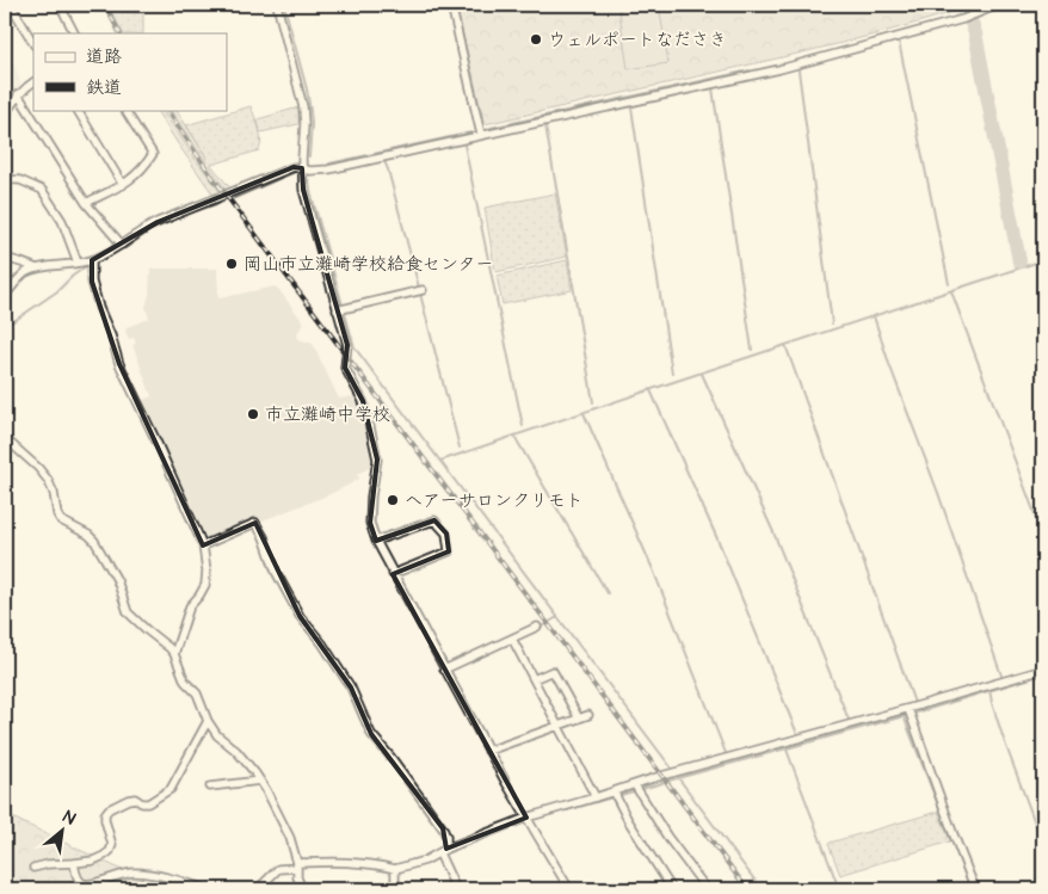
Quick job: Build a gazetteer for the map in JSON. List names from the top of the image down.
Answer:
{
  "places": [
    "ウェルポートなださき",
    "岡山市立灘崎学校給食センター",
    "市立灘崎中学校",
    "ヘアーサロンクリモト"
  ],
  "legend": ["道路", "鉄道"],
  "north": "top right"
}
